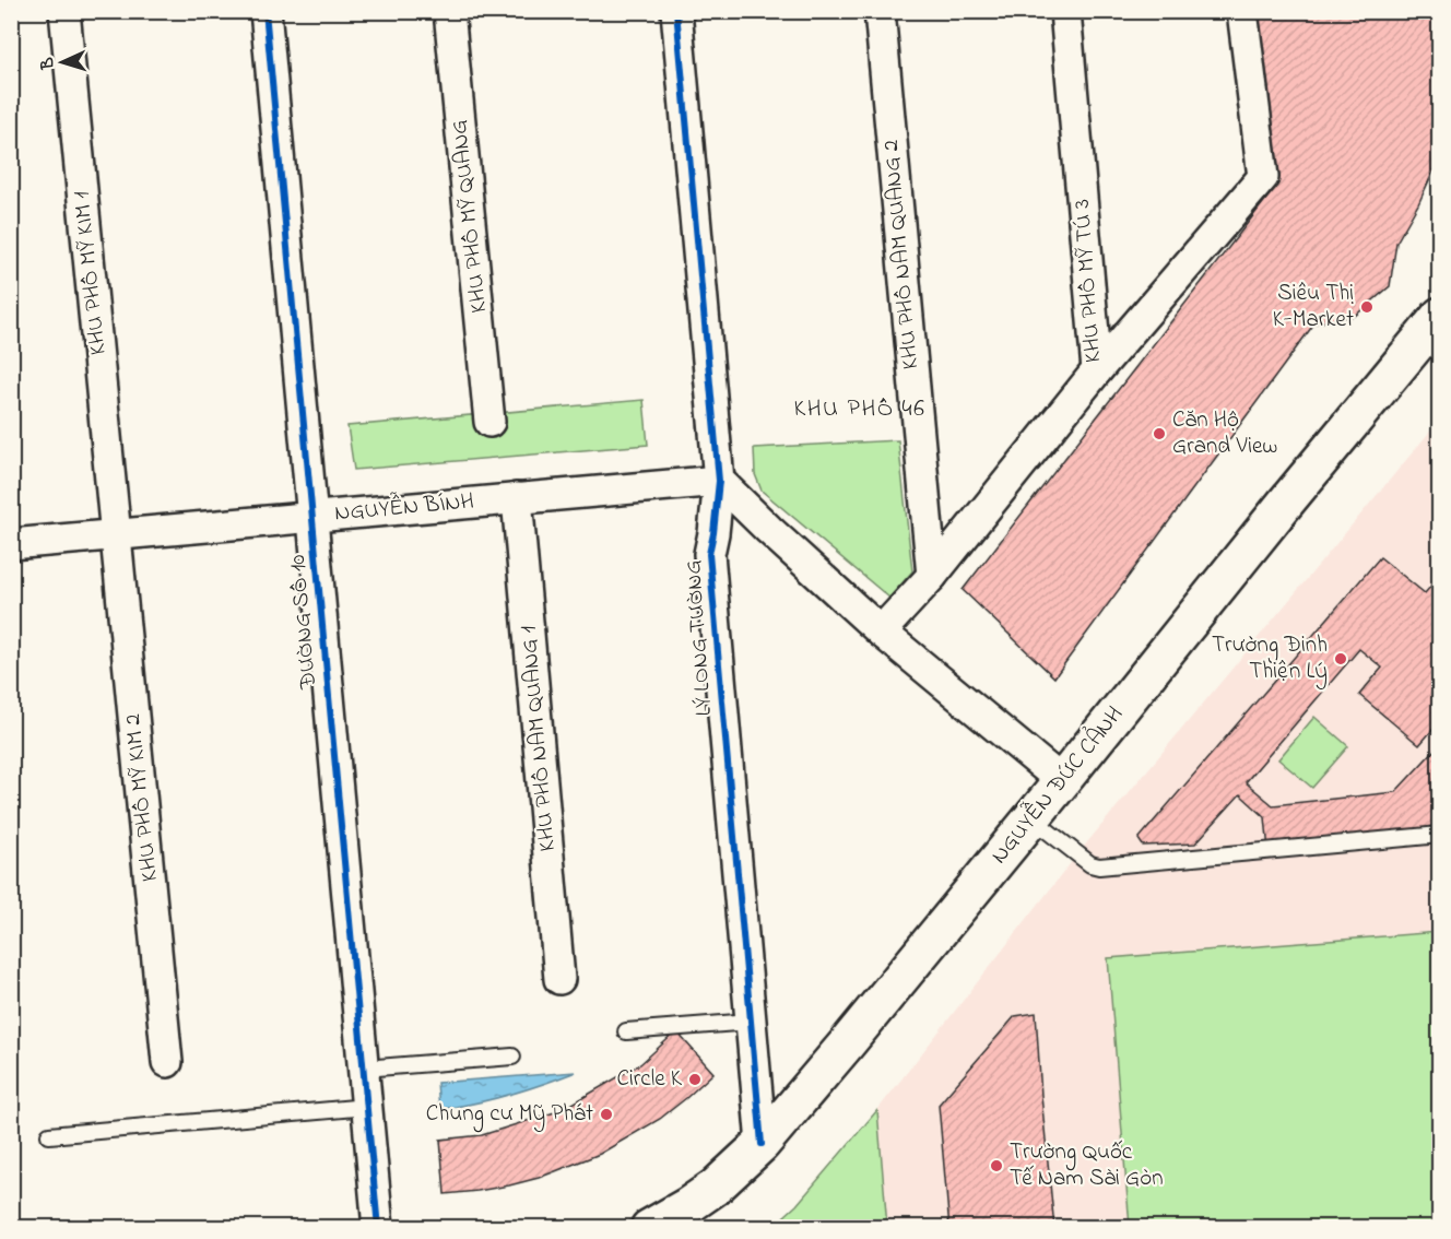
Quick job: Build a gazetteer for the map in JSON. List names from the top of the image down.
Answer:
{
  "streets": {
    "main road": ["NGUYỄN ĐỨC CẢNH"],
    "street": [
      "KHU PHỐ MỸ QUANG",
      "KHU PHỐ NAM QUANG 2",
      "KHU PHỐ MỸ KIM 1",
      "KHU PHỐ MỸ TÚ 3",
      "NGUYỄN BÍNH",
      "ĐƯỜNG SỐ 10",
      "LÝ LONG TƯỜNG",
      "KHU PHỐ NAM QUANG 1",
      "KHU PHỐ MỸ KIM 2"
    ]
  },
  "crossings": [
    ["KHU PHỐ NAM QUANG 2", "KHU PHỐ MỸ TÚ 3"],
    ["KHU PHỐ MỸ KIM 1", "NGUYỄN BÍNH"],
    ["KHU PHỐ MỸ KIM 1", "KHU PHỐ MỸ KIM 2"],
    ["NGUYỄN BÍNH", "ĐƯỜNG SỐ 10"],
    ["NGUYỄN BÍNH", "LÝ LONG TƯỜNG"],
    ["NGUYỄN BÍNH", "KHU PHỐ NAM QUANG 1"],
    ["NGUYỄN BÍNH", "KHU PHỐ MỸ KIM 2"],
    ["LÝ LONG TƯỜNG", "NGUYỄN ĐỨC CẢNH"]
  ],
  "districts": ["KHU PHỐ 46"],
  "places": [
    "Siêu Thị K-Market",
    "Căn Hộ Grand View",
    "Trường Đinh Thiện Lý",
    "Circle K",
    "Chung cư Mỹ Phát",
    "Trường Quốc Tế Nam Sài Gòn"
  ],
  "north": "left"
}
